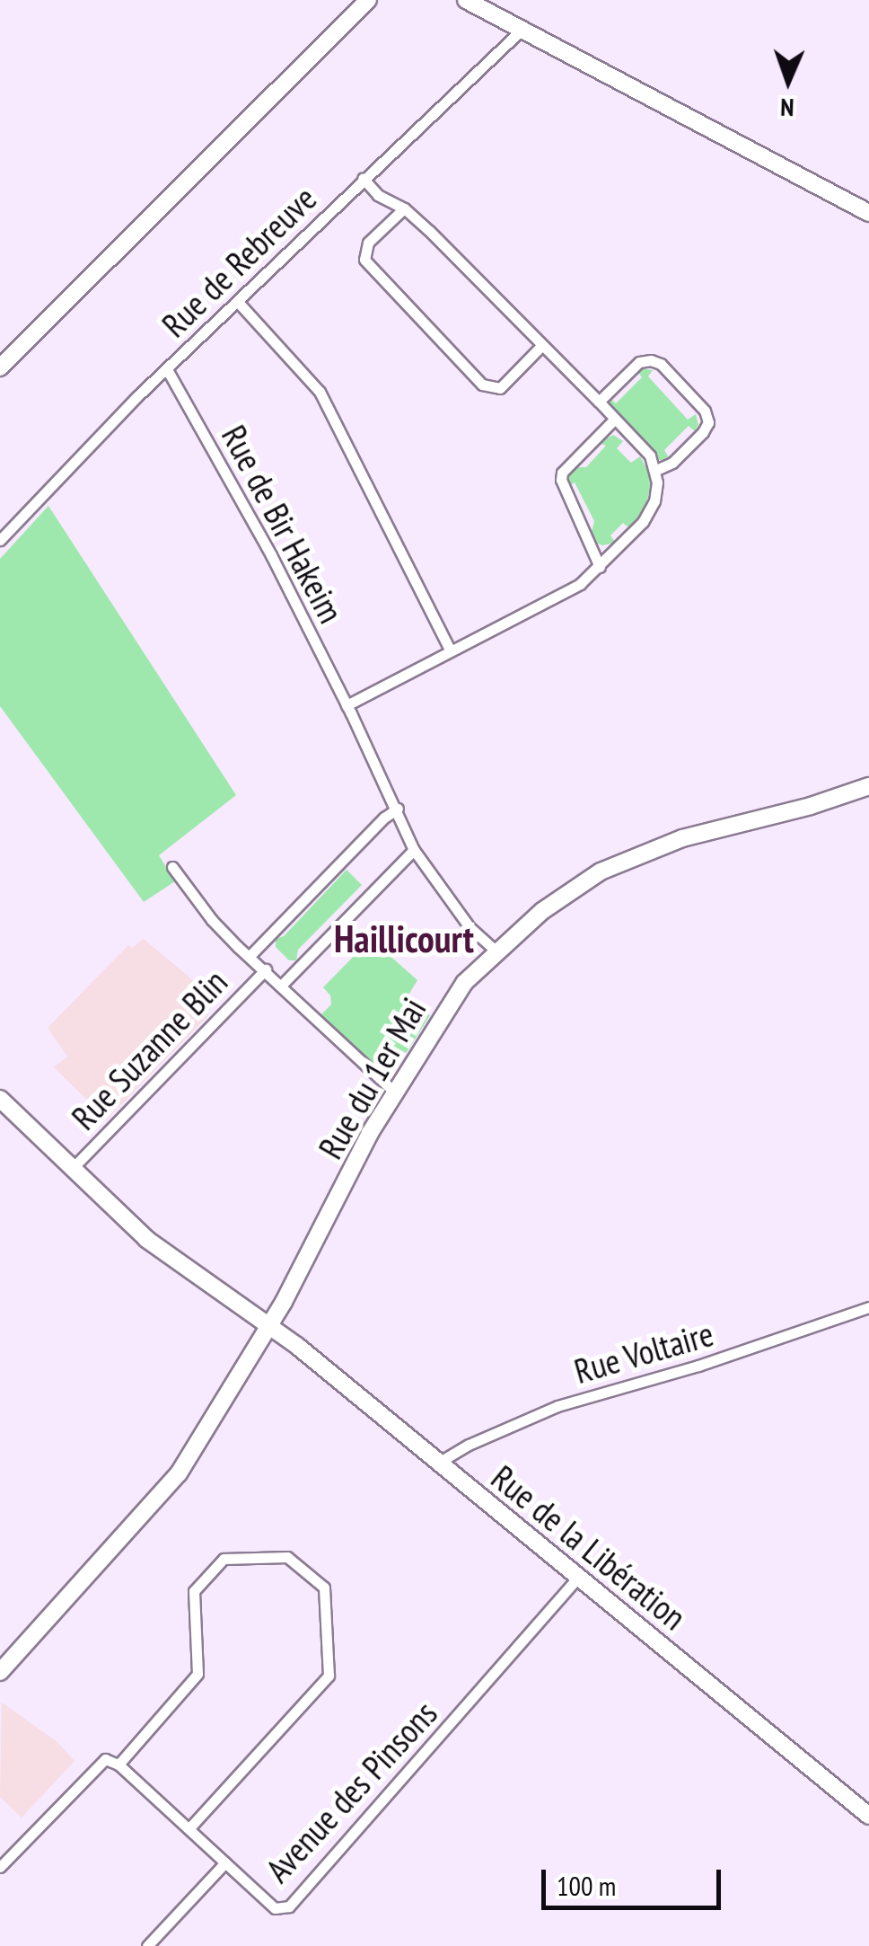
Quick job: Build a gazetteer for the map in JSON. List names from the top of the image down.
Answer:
{
  "streets": {
    "street": [
      "Rue de Rebreuve",
      "Rue de Bir Hakeim",
      "Rue Suzanne Blin",
      "Rue du 1er Mai",
      "Rue Voltaire",
      "Rue de la Libération",
      "Avenue des Pinsons"
    ]
  },
  "crossings": [
    ["Rue de Rebreuve", "Rue de Bir Hakeim"],
    ["Rue de Bir Hakeim", "Rue du 1er Mai"],
    ["Rue Suzanne Blin", "Rue de la Libération"],
    ["Rue du 1er Mai", "Rue de la Libération"],
    ["Rue Voltaire", "Rue de la Libération"],
    ["Rue de la Libération", "Avenue des Pinsons"]
  ],
  "districts": ["Haillicourt"],
  "scale_bar": "100 m",
  "north": "bottom"
}
